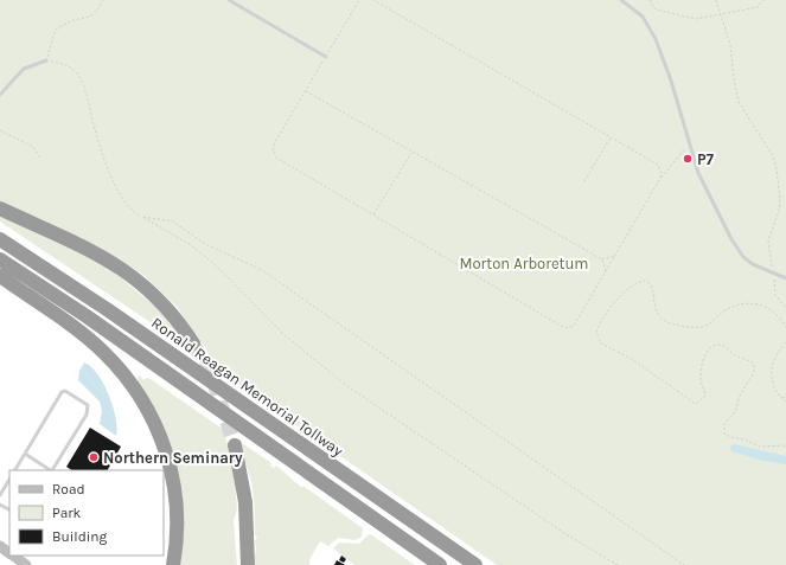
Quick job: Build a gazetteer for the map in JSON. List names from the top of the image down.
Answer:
{
  "streets": {
    "highway": ["Ronald Reagan Memorial Tollway"]
  },
  "parks": ["Morton Arboretum"],
  "places": ["P7", "Northern Seminary"],
  "legend": ["Road", "Park", "Building"]
}
